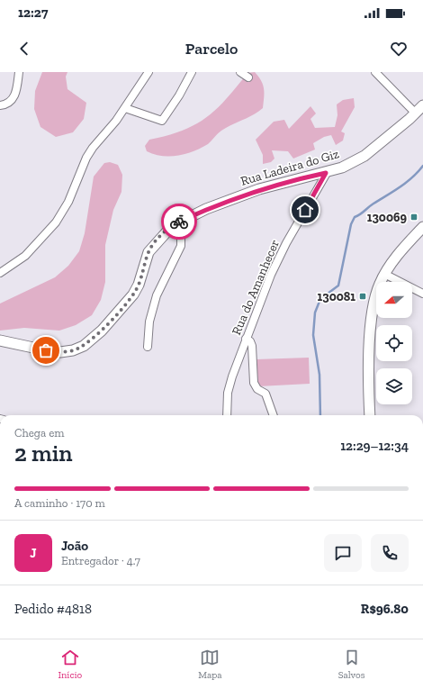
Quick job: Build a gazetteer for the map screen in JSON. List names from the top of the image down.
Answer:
{
  "streets": {
    "street": ["Rua Ladeira do Giz", "Rua do Amanhecer"]
  },
  "crossings": [
    ["Rua Ladeira do Giz", "Rua do Amanhecer"]
  ],
  "places": {
    "transit": ["130069", "130081"]
  },
  "north": "left",
  "page": {
    "status": "12:27",
    "header": "Parcelo",
    "heading": ["2 min", "Chega em", "12:29–12:34"],
    "panel": [
      "João",
      "Entregador · 4.7",
      "Pedido #4818",
      "R$96.80"
    ],
    "bar": "A caminho · 170 m",
    "round": "J",
    "tabs": ["Início", "Mapa", "Salvos"]
  }
}
